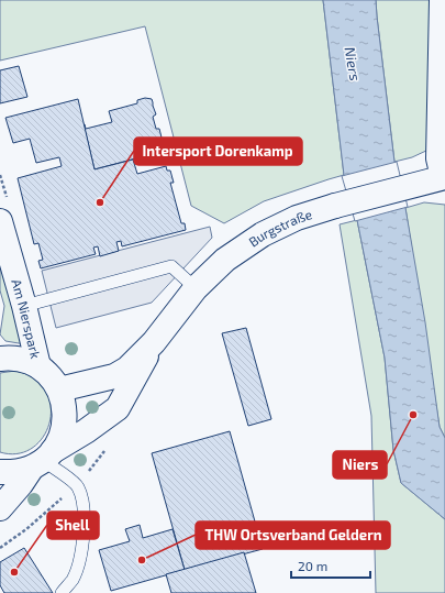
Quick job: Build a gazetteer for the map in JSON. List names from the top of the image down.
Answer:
{
  "streets": {
    "street": ["Burgstraße", "Am Nierspark"]
  },
  "crossings": [
    ["Burgstraße", "Am Nierspark"]
  ],
  "water": ["Niers"],
  "places": [
    "Intersport Dorenkamp",
    "Niers",
    "THW Ortsverband Geldern",
    "Shell"
  ],
  "scale_bar": "20 m"
}
